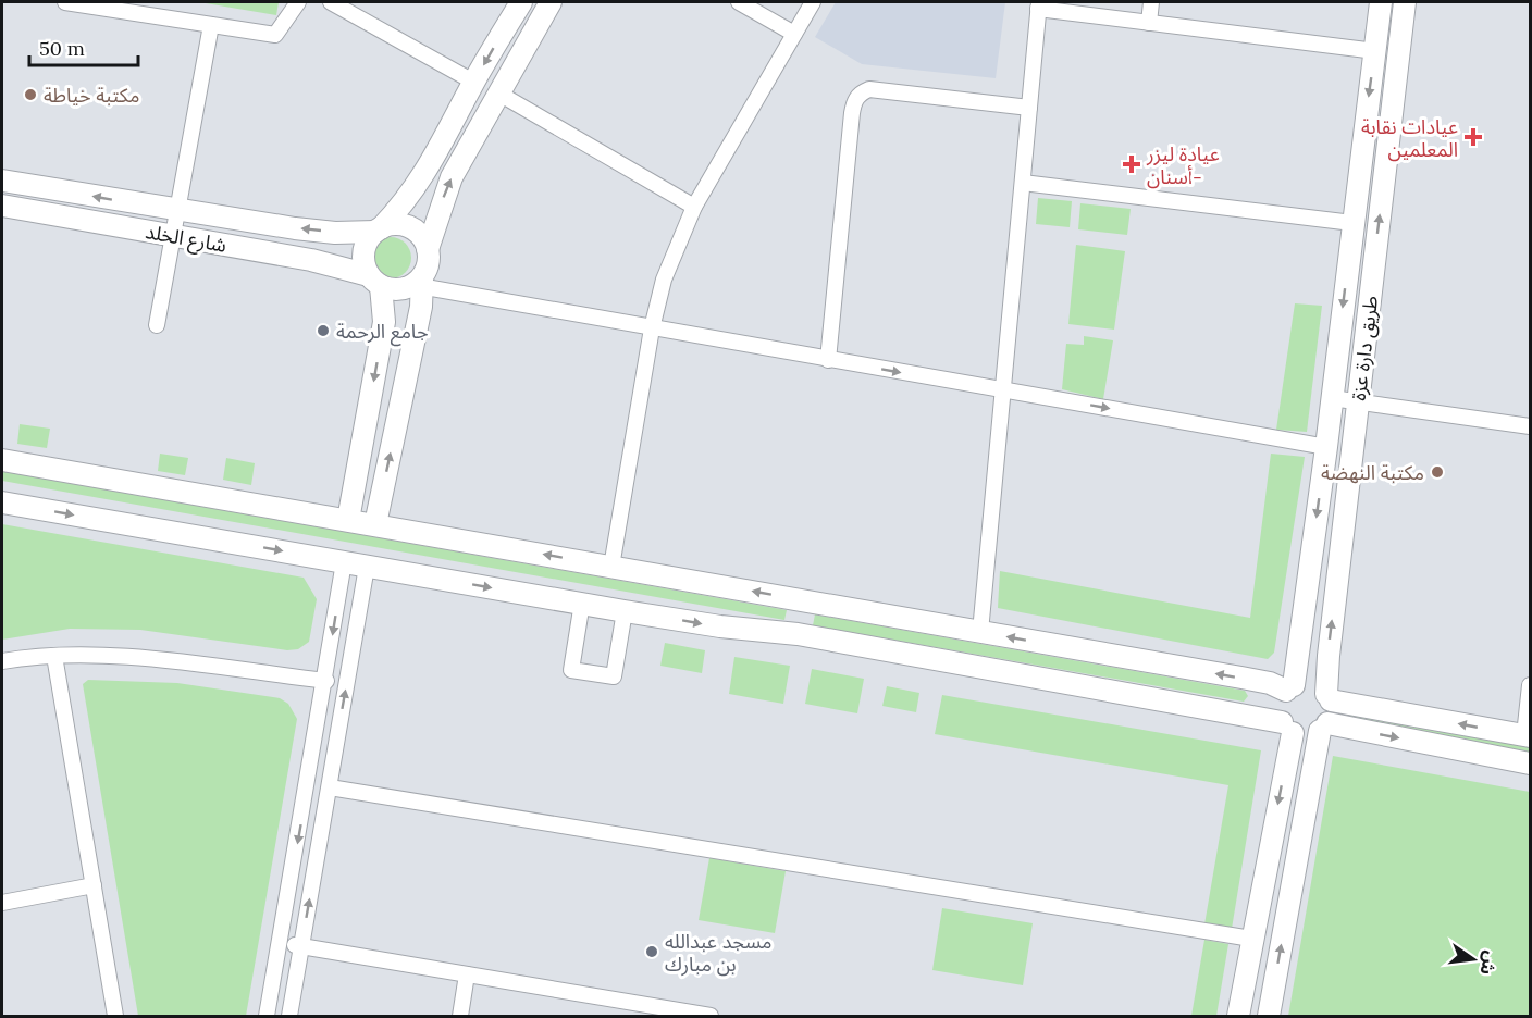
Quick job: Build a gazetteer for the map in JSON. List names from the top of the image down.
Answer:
{
  "streets": {
    "main road": ["شارع الخلد", "طريق دارة عزة"]
  },
  "places": {
    "other": [
      "مكتبة خياطة",
      "جامع الرحمة",
      "مكتبة النهضة",
      "مسجد عبدالله بن مبارك"
    ],
    "health": ["عيادات نقابة المعلمين", "عيادة ليزر أسنان-"]
  },
  "scale_bar": "50 m",
  "north": "right"
}
